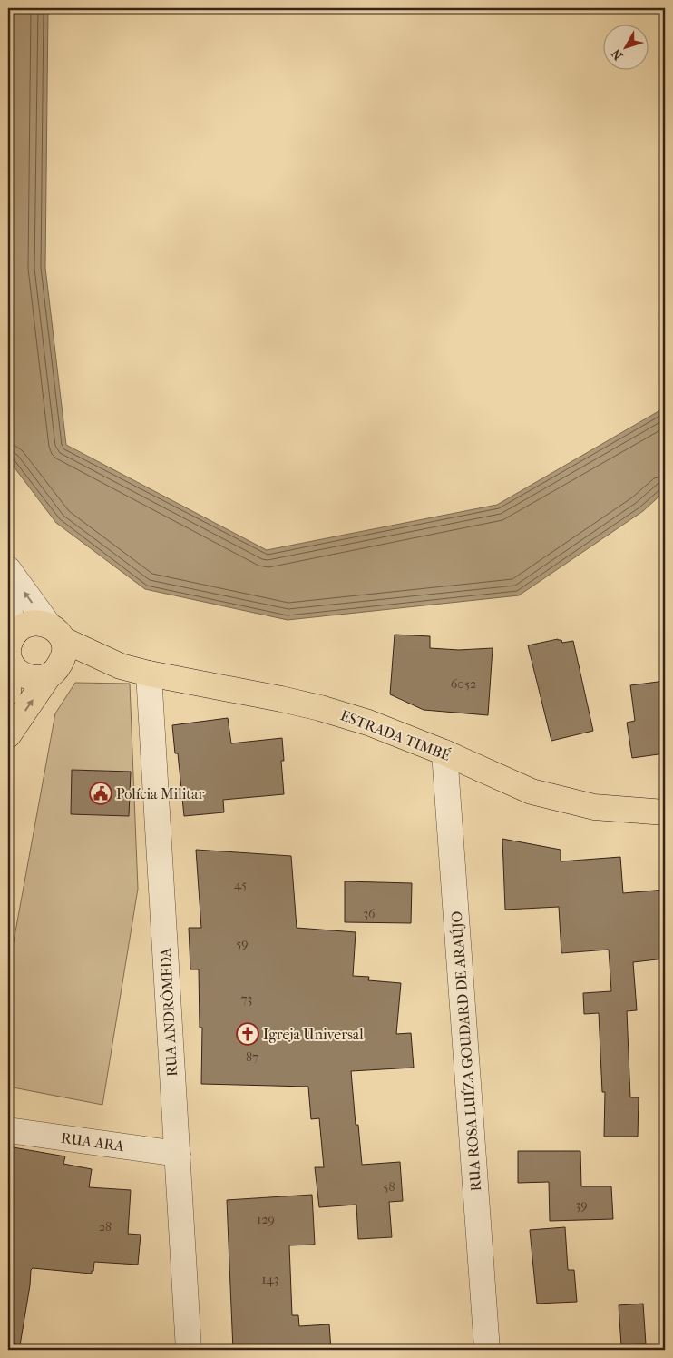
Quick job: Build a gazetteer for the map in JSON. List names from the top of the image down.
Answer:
{
  "streets": {
    "main road": ["ESTRADA TIMBÉ"],
    "street": ["RUA ANDRÔMEDA", "RUA ROSA LUÍZA GOUDARD DE ARAÚJO", "RUA ARA"]
  },
  "crossings": [
    ["ESTRADA TIMBÉ", "RUA ANDRÔMEDA"],
    ["ESTRADA TIMBÉ", "RUA ROSA LUÍZA GOUDARD DE ARAÚJO"],
    ["RUA ANDRÔMEDA", "RUA ARA"]
  ],
  "places": {
    "public building": ["Polícia Militar"],
    "church": ["Igreja Universal"]
  },
  "house_numbers": [
    "6052",
    "45",
    "36",
    "59",
    "73",
    "87",
    "58",
    "39",
    "129",
    "28",
    "143"
  ],
  "north": "bottom left"
}
